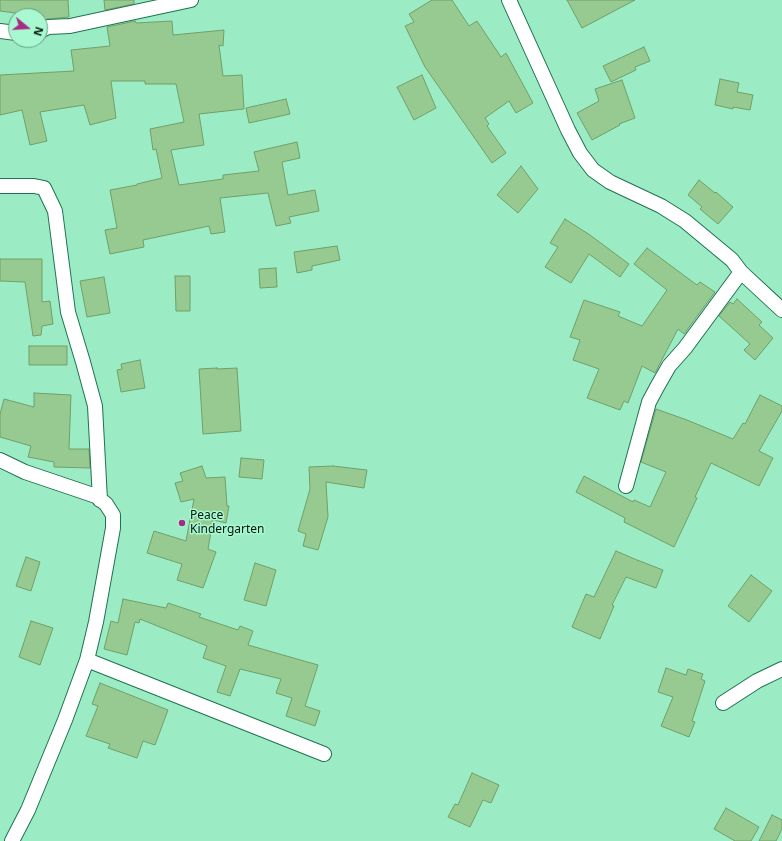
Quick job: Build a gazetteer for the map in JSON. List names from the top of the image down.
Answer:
{
  "places": ["Peace Kindergarten"],
  "north": "right"
}
